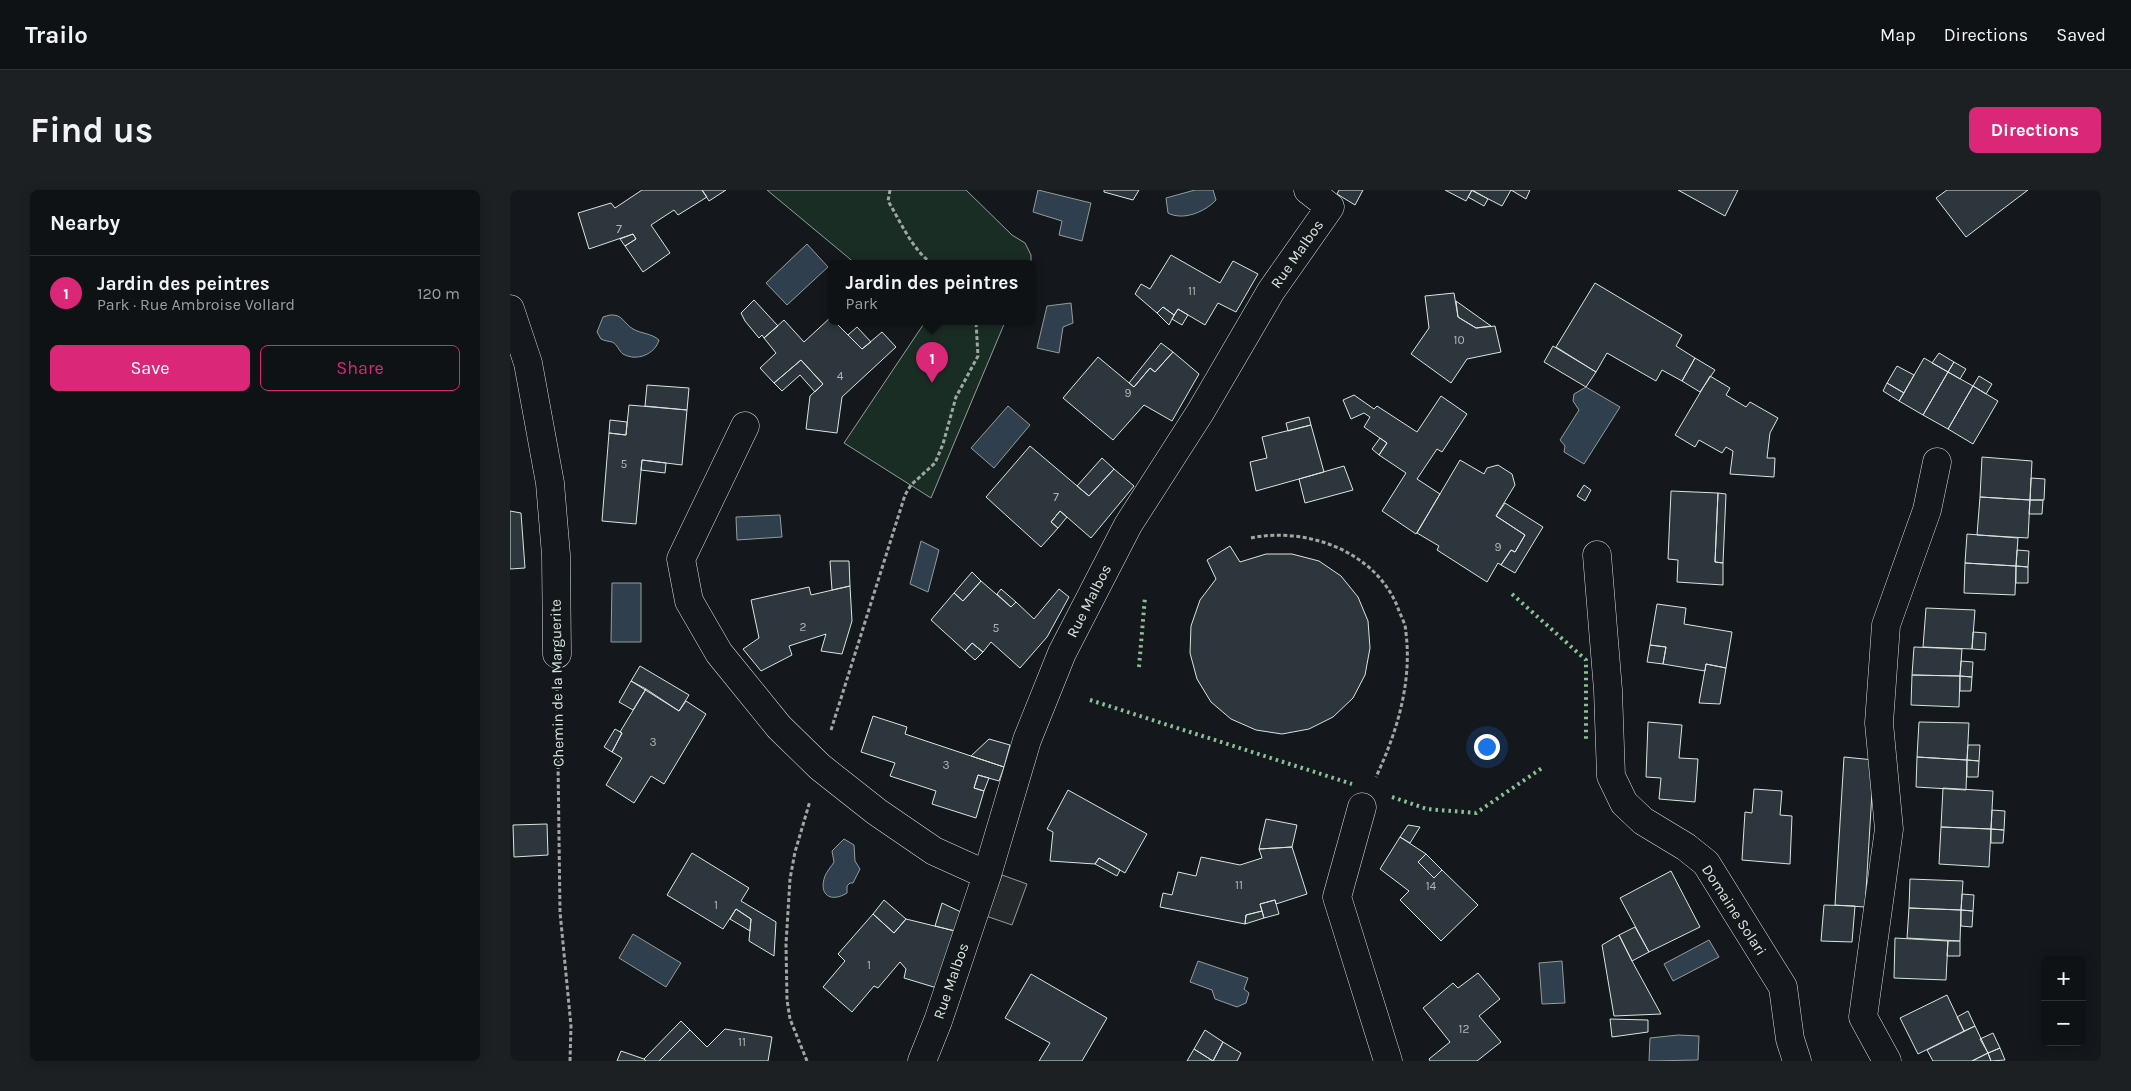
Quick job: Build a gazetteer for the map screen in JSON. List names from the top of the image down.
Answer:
{
  "streets": {
    "street": ["Rue Malbos", "Chemin de la Marguerite", "Domaine Solari"]
  },
  "house_numbers": [
    "7",
    "11",
    "10",
    "4",
    "9",
    "5",
    "7",
    "9",
    "2",
    "5",
    "3",
    "3",
    "11",
    "14",
    "1",
    "1",
    "12",
    "11"
  ],
  "page": {
    "header": "Trailo",
    "nav": ["Map", "Directions", "Saved"],
    "buttons": [
      "Directions",
      ["Save", "Share"]
    ],
    "title": "Find us",
    "heading": "Nearby",
    "list": [
      {
        "mark": "1",
        "name": "Jardin des peintres",
        "note": "Park · Rue Ambroise Vollard",
        "value": "120 m"
      }
    ],
    "popup": ["Jardin des peintres", "Park"],
    "pins": "1",
    "map_buttons": ["+", "−"]
  }
}
